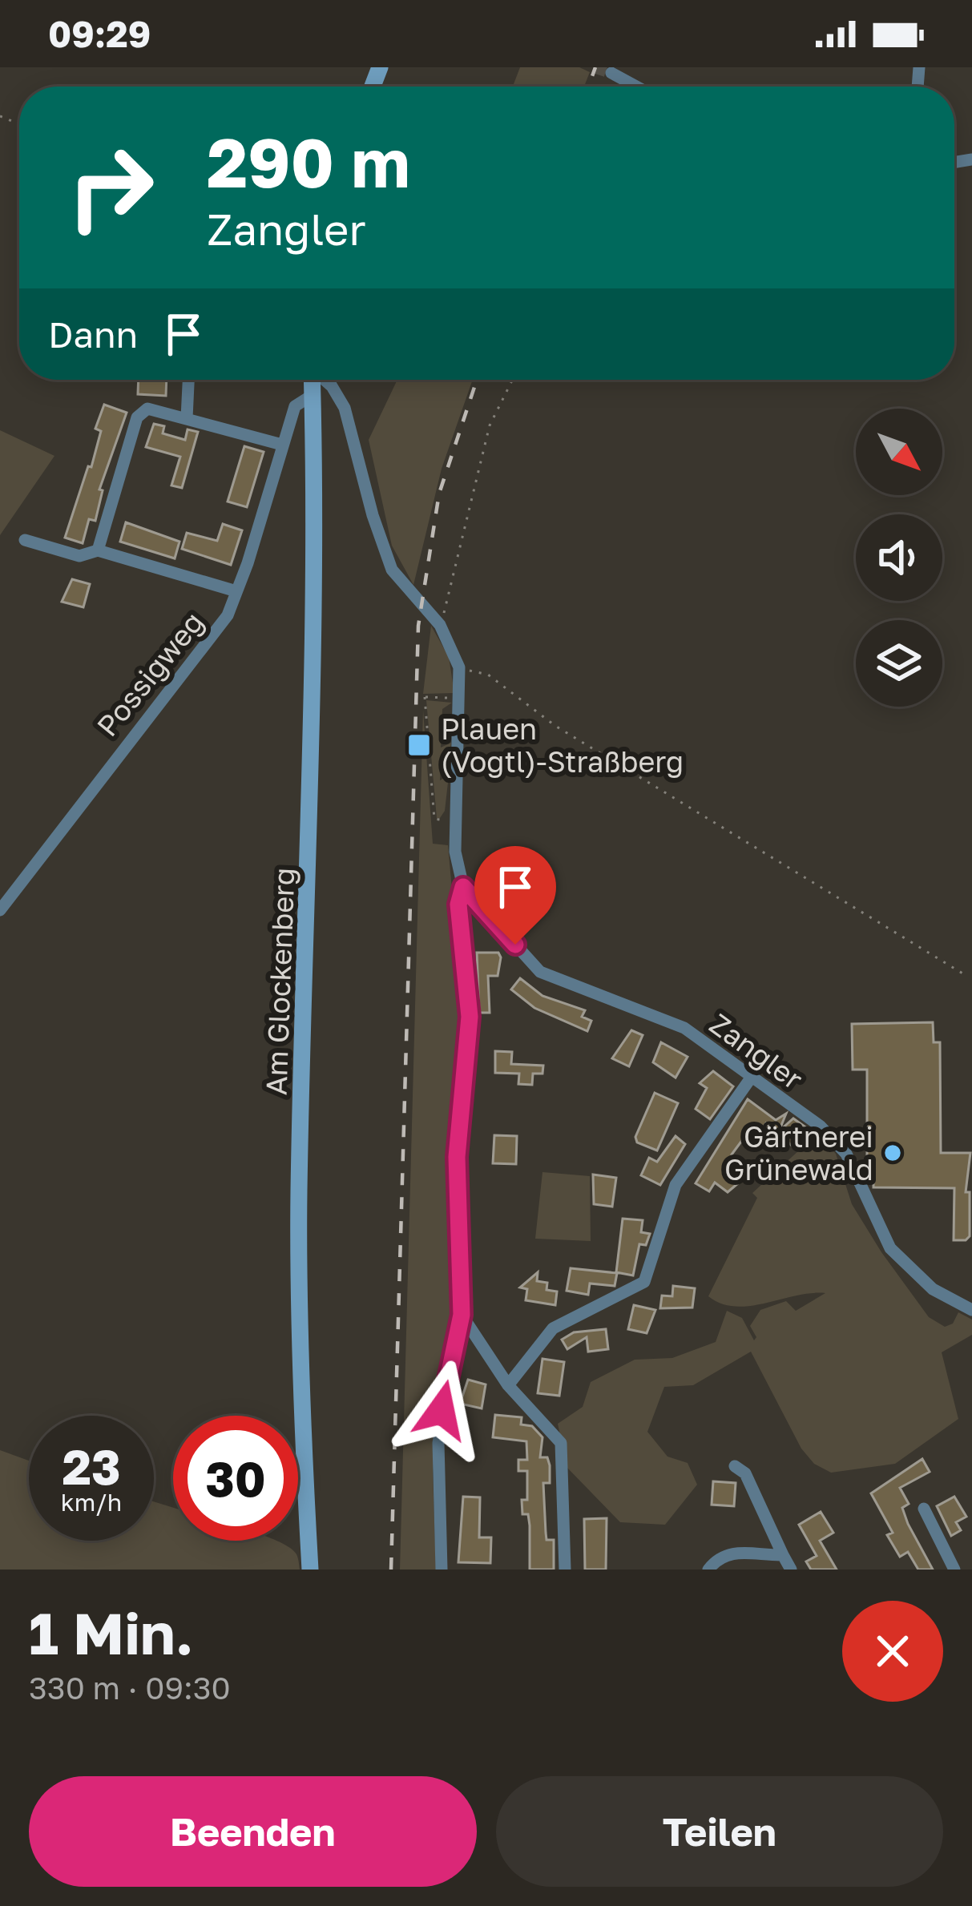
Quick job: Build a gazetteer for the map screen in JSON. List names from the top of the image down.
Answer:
{
  "streets": {
    "main road": ["Am Glockenberg"],
    "street": ["Possigweg", "Zangler"]
  },
  "crossings": [
    ["Possigweg", "Am Glockenberg"]
  ],
  "places": {
    "transit": ["Plauen (Vogtl)-Straßberg"],
    "other": ["Gärtnerei Grünewald"]
  },
  "north": "bottom right",
  "page": {
    "status": "09:29",
    "turn": ["290 m", "Zangler"],
    "then": "Dann",
    "speed": "23 km/h",
    "limit": "30",
    "heading": ["1 Min.", "330 m · 09:30"],
    "buttons": ["Beenden", "Teilen"]
  }
}
